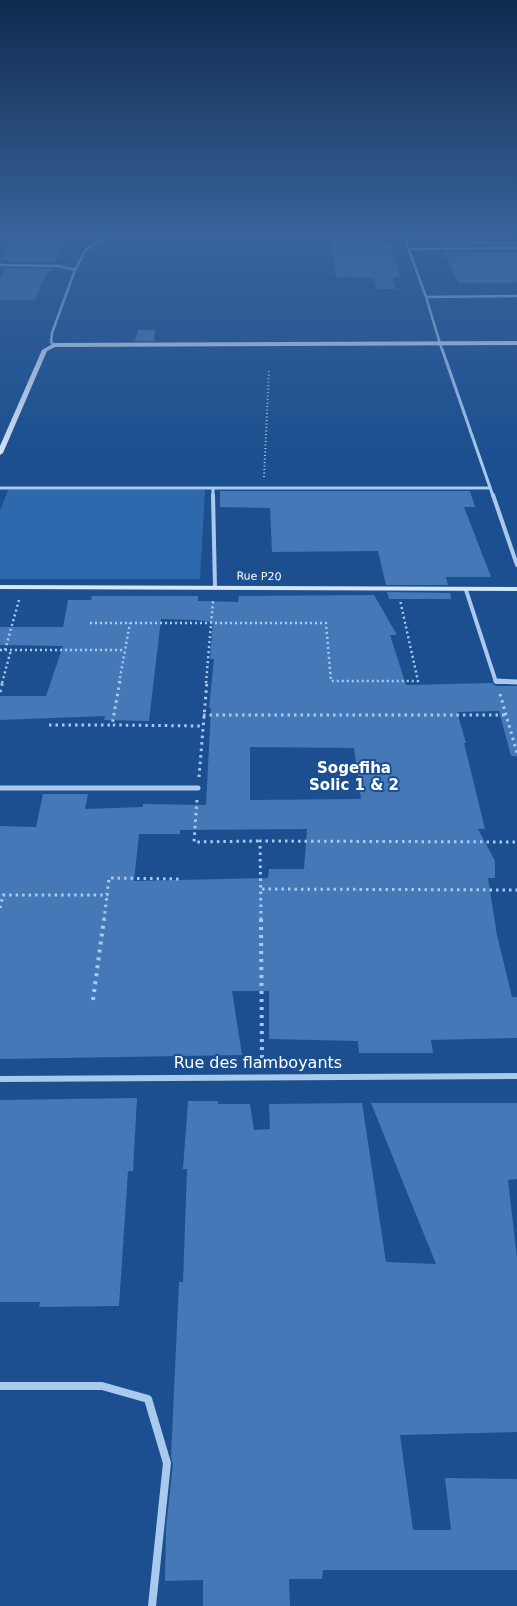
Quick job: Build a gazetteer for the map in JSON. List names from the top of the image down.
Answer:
{
  "streets": {
    "street": ["Rue P20", "Rue des flamboyants"]
  },
  "districts": ["Sogefiha Solic 1 & 2"]
}
